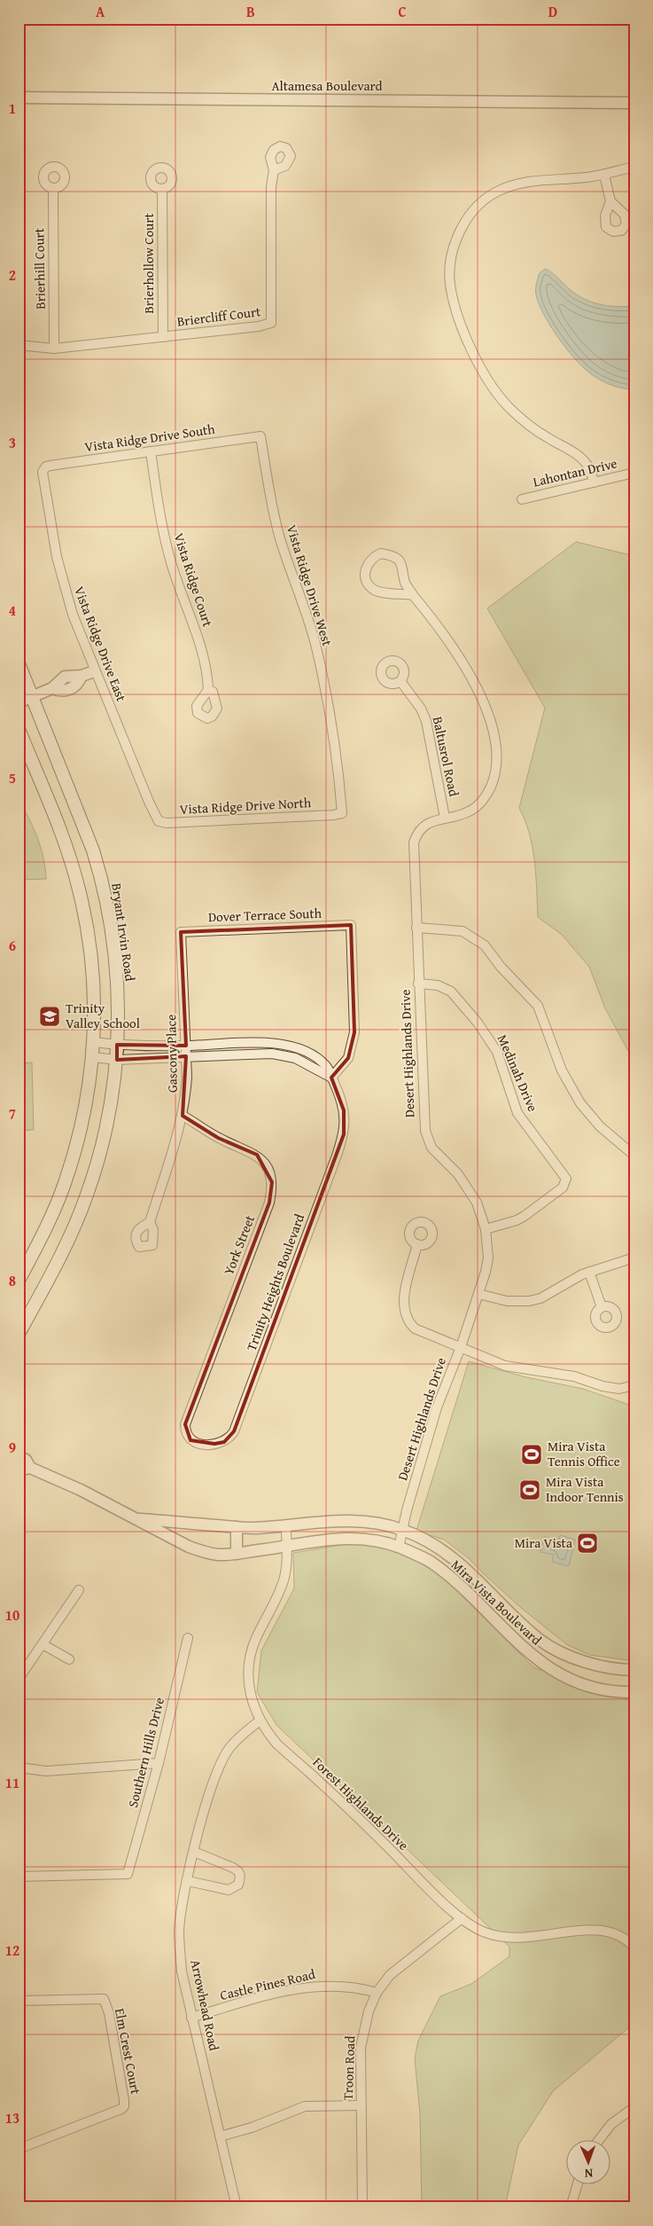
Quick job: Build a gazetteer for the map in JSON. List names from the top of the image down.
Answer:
{
  "streets": {
    "main road": ["Bryant Irvin Road"],
    "street": [
      "Altamesa Boulevard",
      "Brierhollow Court",
      "Brierhill Court",
      "Briercliff Court",
      "Vista Ridge Drive South",
      "Lahontan Drive",
      "Vista Ridge Court",
      "Vista Ridge Drive West",
      "Vista Ridge Drive East",
      "Baltusrol Road",
      "Vista Ridge Drive North",
      "Dover Terrace South",
      "Gascony Place",
      "Desert Highlands Drive",
      "Medinah Drive",
      "York Street",
      "Trinity Heights Boulevard",
      "Mira Vista Boulevard",
      "Southern Hills Drive",
      "Forest Highlands Drive",
      "Castle Pines Road",
      "Arrowhead Road",
      "Elm Crest Court",
      "Troon Road"
    ]
  },
  "crossings": [
    ["Brierhollow Court", "Briercliff Court"],
    ["Brierhill Court", "Briercliff Court"],
    ["Vista Ridge Drive South", "Vista Ridge Court"],
    ["Vista Ridge Drive South", "Vista Ridge Drive West"],
    ["Vista Ridge Drive South", "Vista Ridge Drive East"],
    ["Vista Ridge Drive West", "Vista Ridge Drive North"],
    ["Vista Ridge Drive East", "Vista Ridge Drive North"],
    ["Baltusrol Road", "Desert Highlands Drive"],
    ["Dover Terrace South", "Gascony Place"],
    ["Dover Terrace South", "Trinity Heights Boulevard"],
    ["Bryant Irvin Road", "Trinity Heights Boulevard"],
    ["Gascony Place", "York Street"],
    ["Gascony Place", "Trinity Heights Boulevard"],
    ["Desert Highlands Drive", "Medinah Drive"],
    ["Desert Highlands Drive", "Mira Vista Boulevard"],
    ["York Street", "Trinity Heights Boulevard"],
    ["Mira Vista Boulevard", "Forest Highlands Drive"],
    ["Forest Highlands Drive", "Arrowhead Road"],
    ["Forest Highlands Drive", "Troon Road"],
    ["Castle Pines Road", "Arrowhead Road"],
    ["Castle Pines Road", "Troon Road"]
  ],
  "places": {
    "school or university": ["Trinity Valley School"],
    "sports": ["Mira Vista Tennis Office", "Mira Vista Indoor Tennis", "Mira Vista"]
  },
  "north": "bottom",
  "grid": {
    "columns": [
      "A",
      "B",
      "C",
      "D"
    ],
    "rows": [
      "1",
      "2",
      "3",
      "4",
      "5",
      "6",
      "7",
      "8",
      "9",
      "10",
      "11",
      "12",
      "13"
    ]
  }
}
